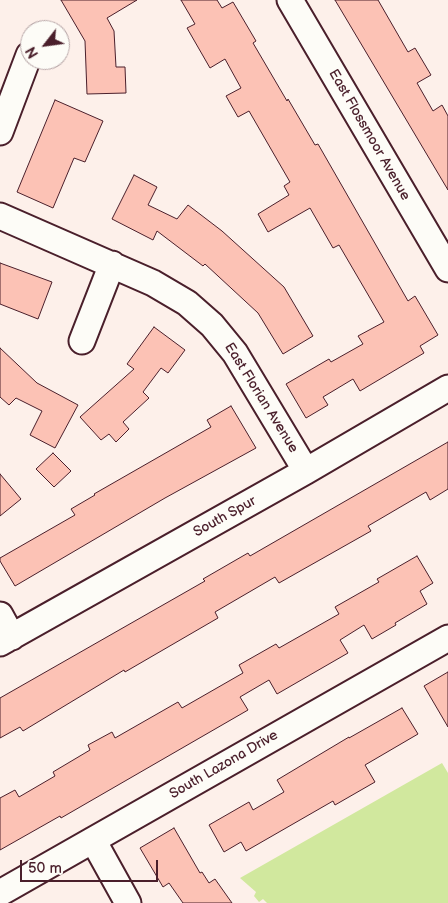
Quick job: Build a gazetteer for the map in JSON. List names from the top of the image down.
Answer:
{
  "streets": {
    "street": [
      "East Flossmoor Avenue",
      "East Florian Avenue",
      "South Spur",
      "South Lazona Drive"
    ]
  },
  "crossings": [
    ["East Florian Avenue", "South Spur"]
  ],
  "scale_bar": "50 m",
  "north": "bottom left"
}
